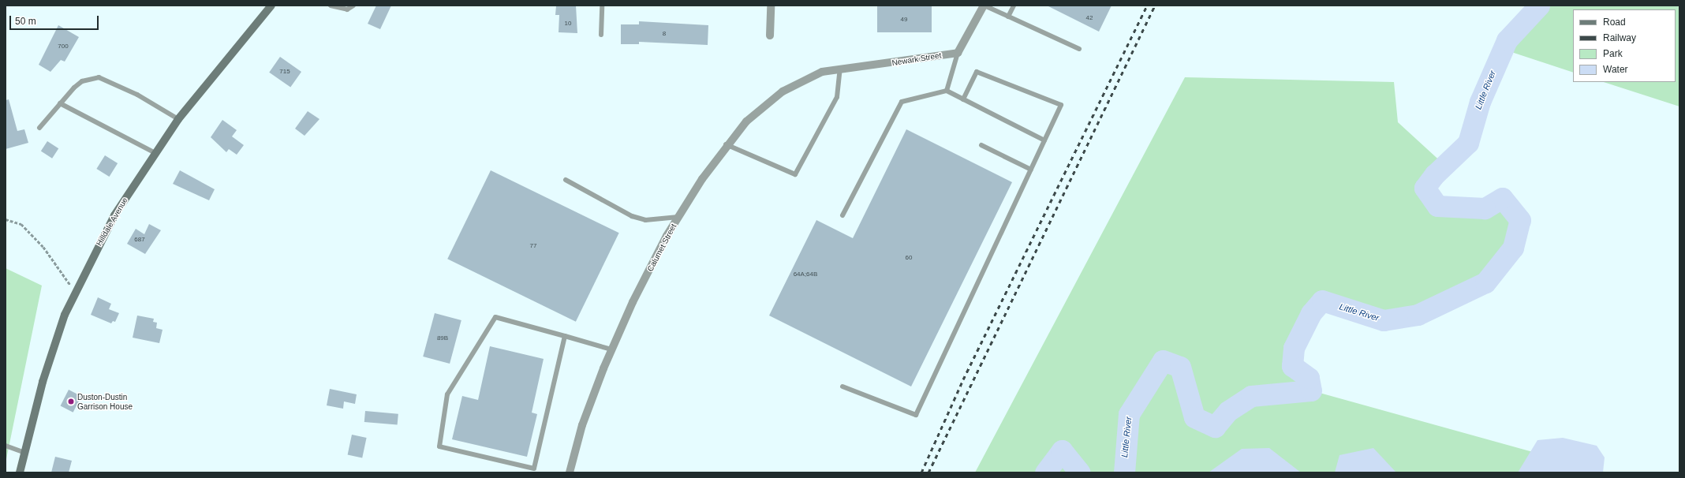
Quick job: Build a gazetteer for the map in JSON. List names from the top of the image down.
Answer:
{
  "streets": {
    "main road": ["Hilldale Avenue"],
    "street": ["Newark Street", "Calumet Street"]
  },
  "crossings": [
    ["Newark Street", "Calumet Street"]
  ],
  "water": ["Little River"],
  "places": ["Duston-Dustin Garrison House"],
  "house_numbers": [
    "42",
    "49",
    "10",
    "8",
    "700",
    "715",
    "687",
    "77",
    "60",
    "64A;64B",
    "89B"
  ],
  "legend": [
    "Road",
    "Railway",
    "Park",
    "Water"
  ],
  "scale_bar": "50 m"
}
